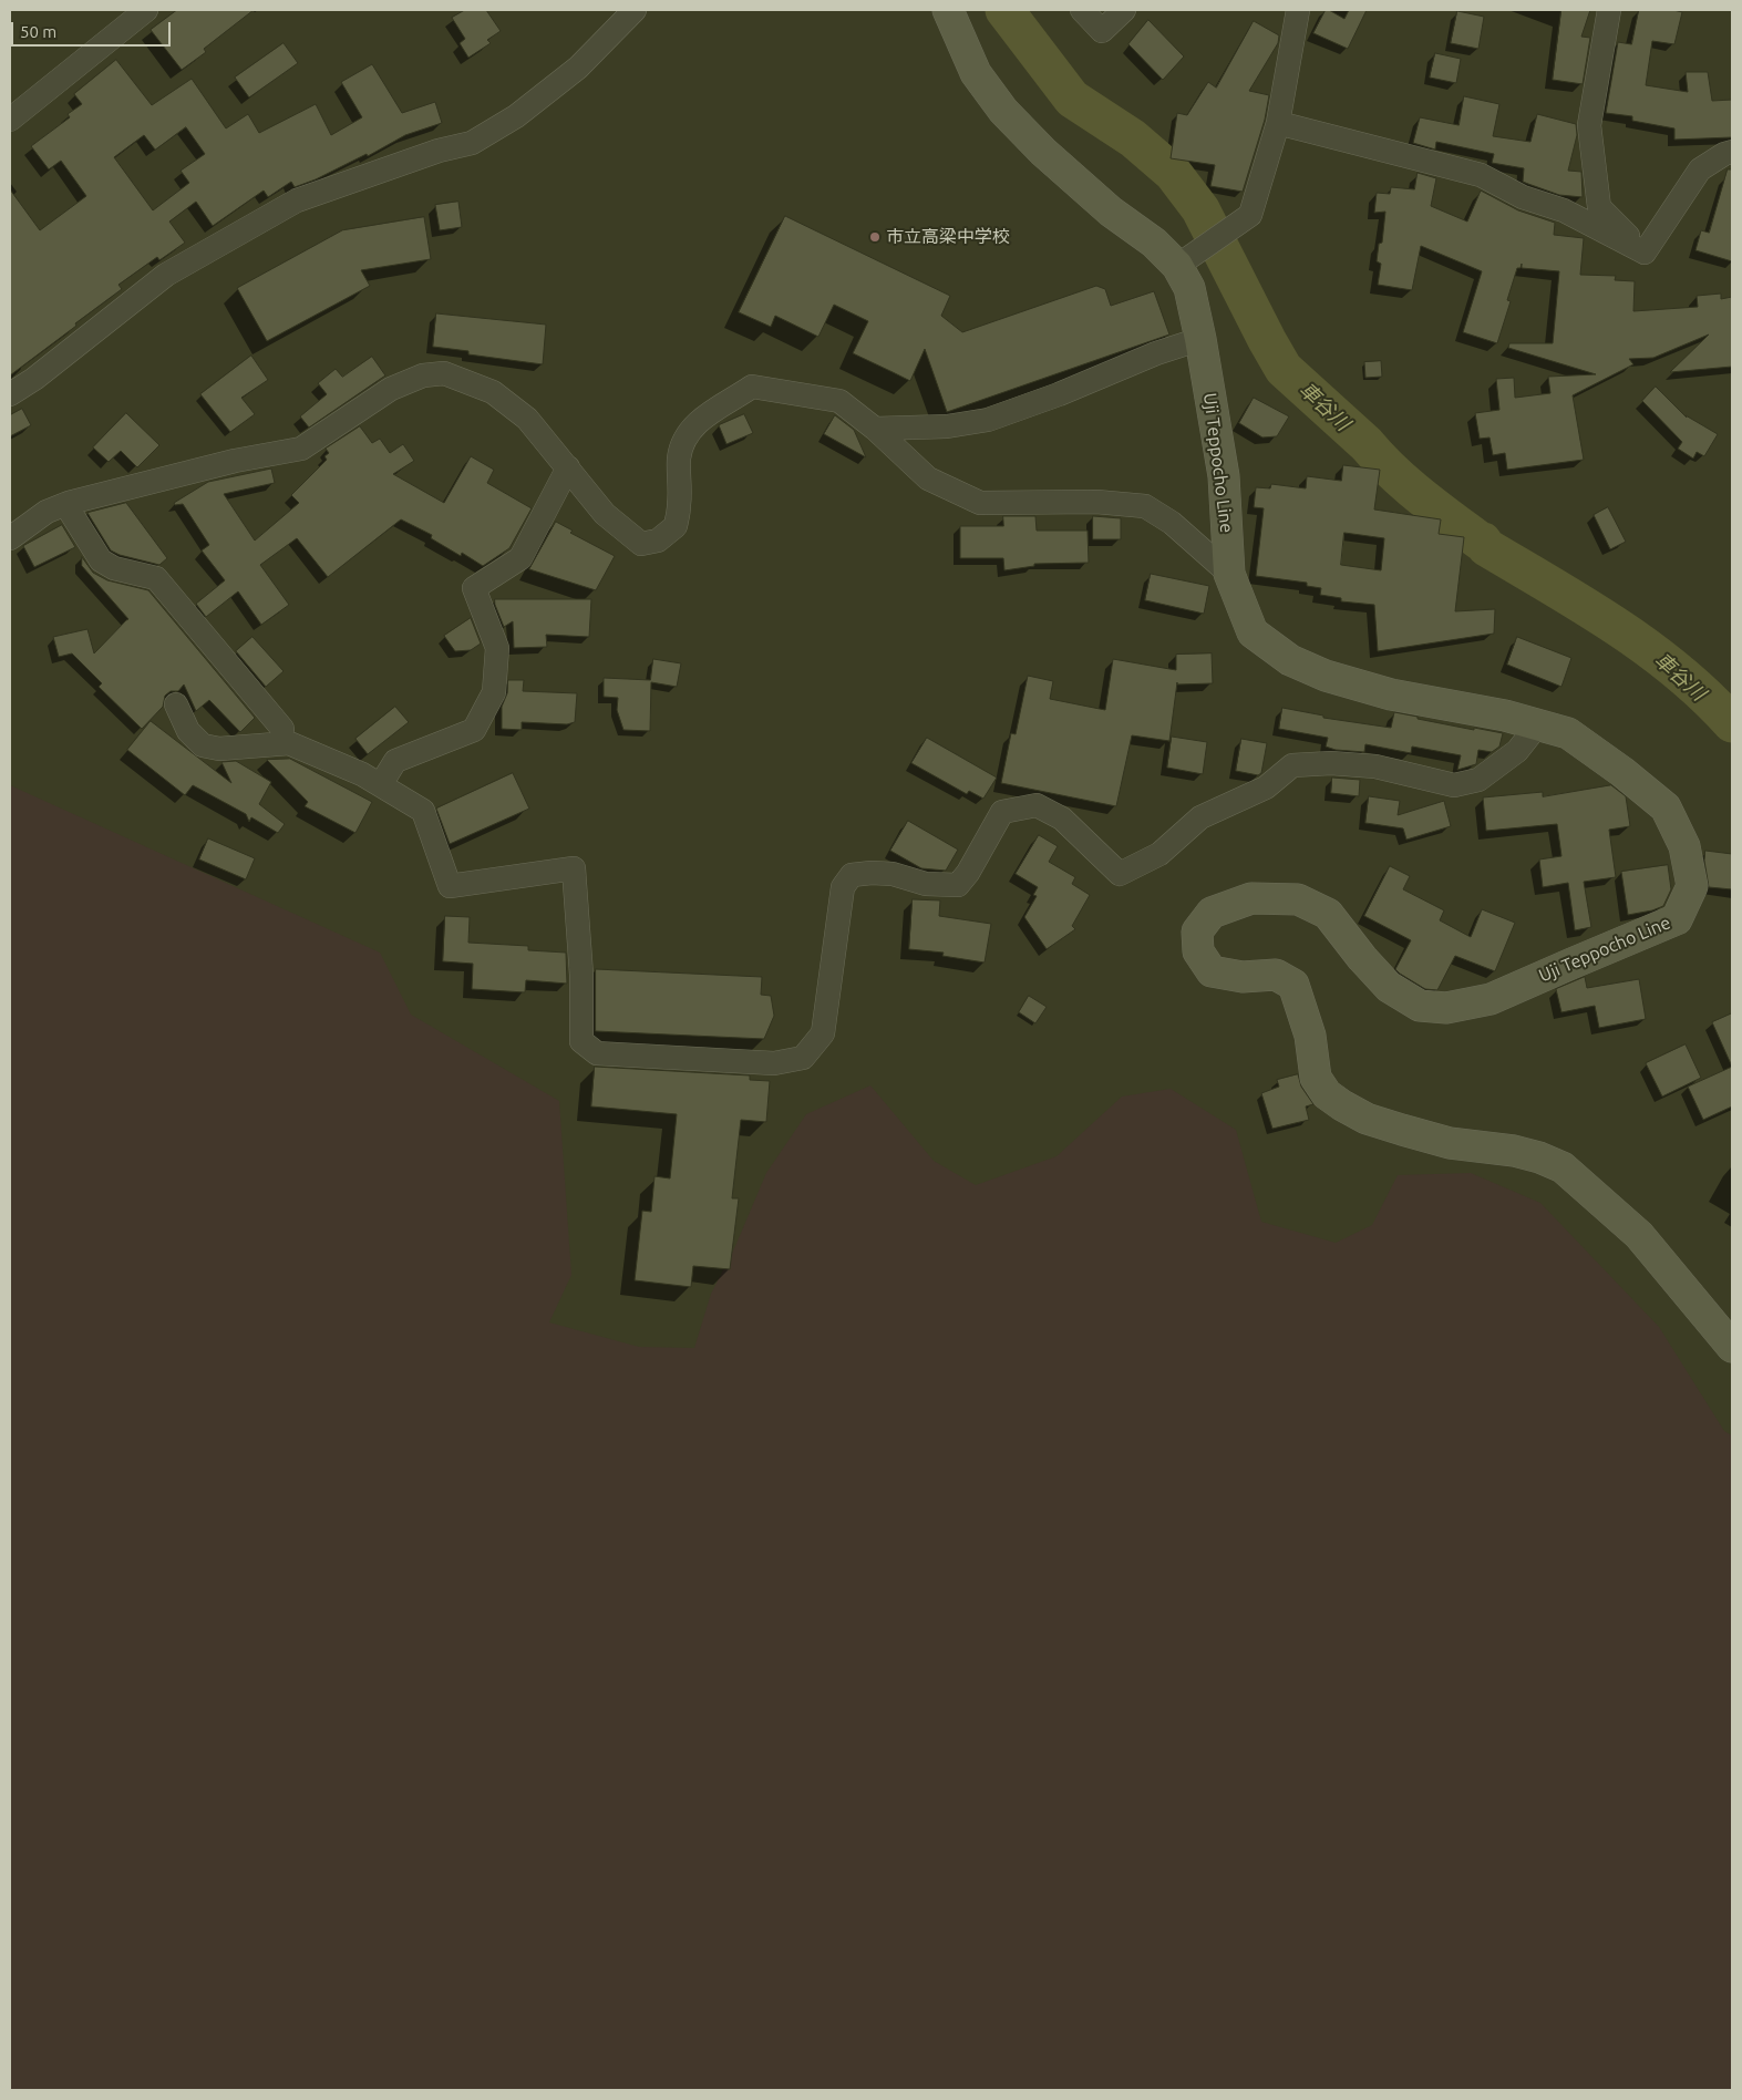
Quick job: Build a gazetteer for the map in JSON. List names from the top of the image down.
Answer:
{
  "streets": {
    "main road": ["Uji Teppocho Line"]
  },
  "water": ["車谷川"],
  "places": ["市立高梁中学校"],
  "scale_bar": "50 m"
}
